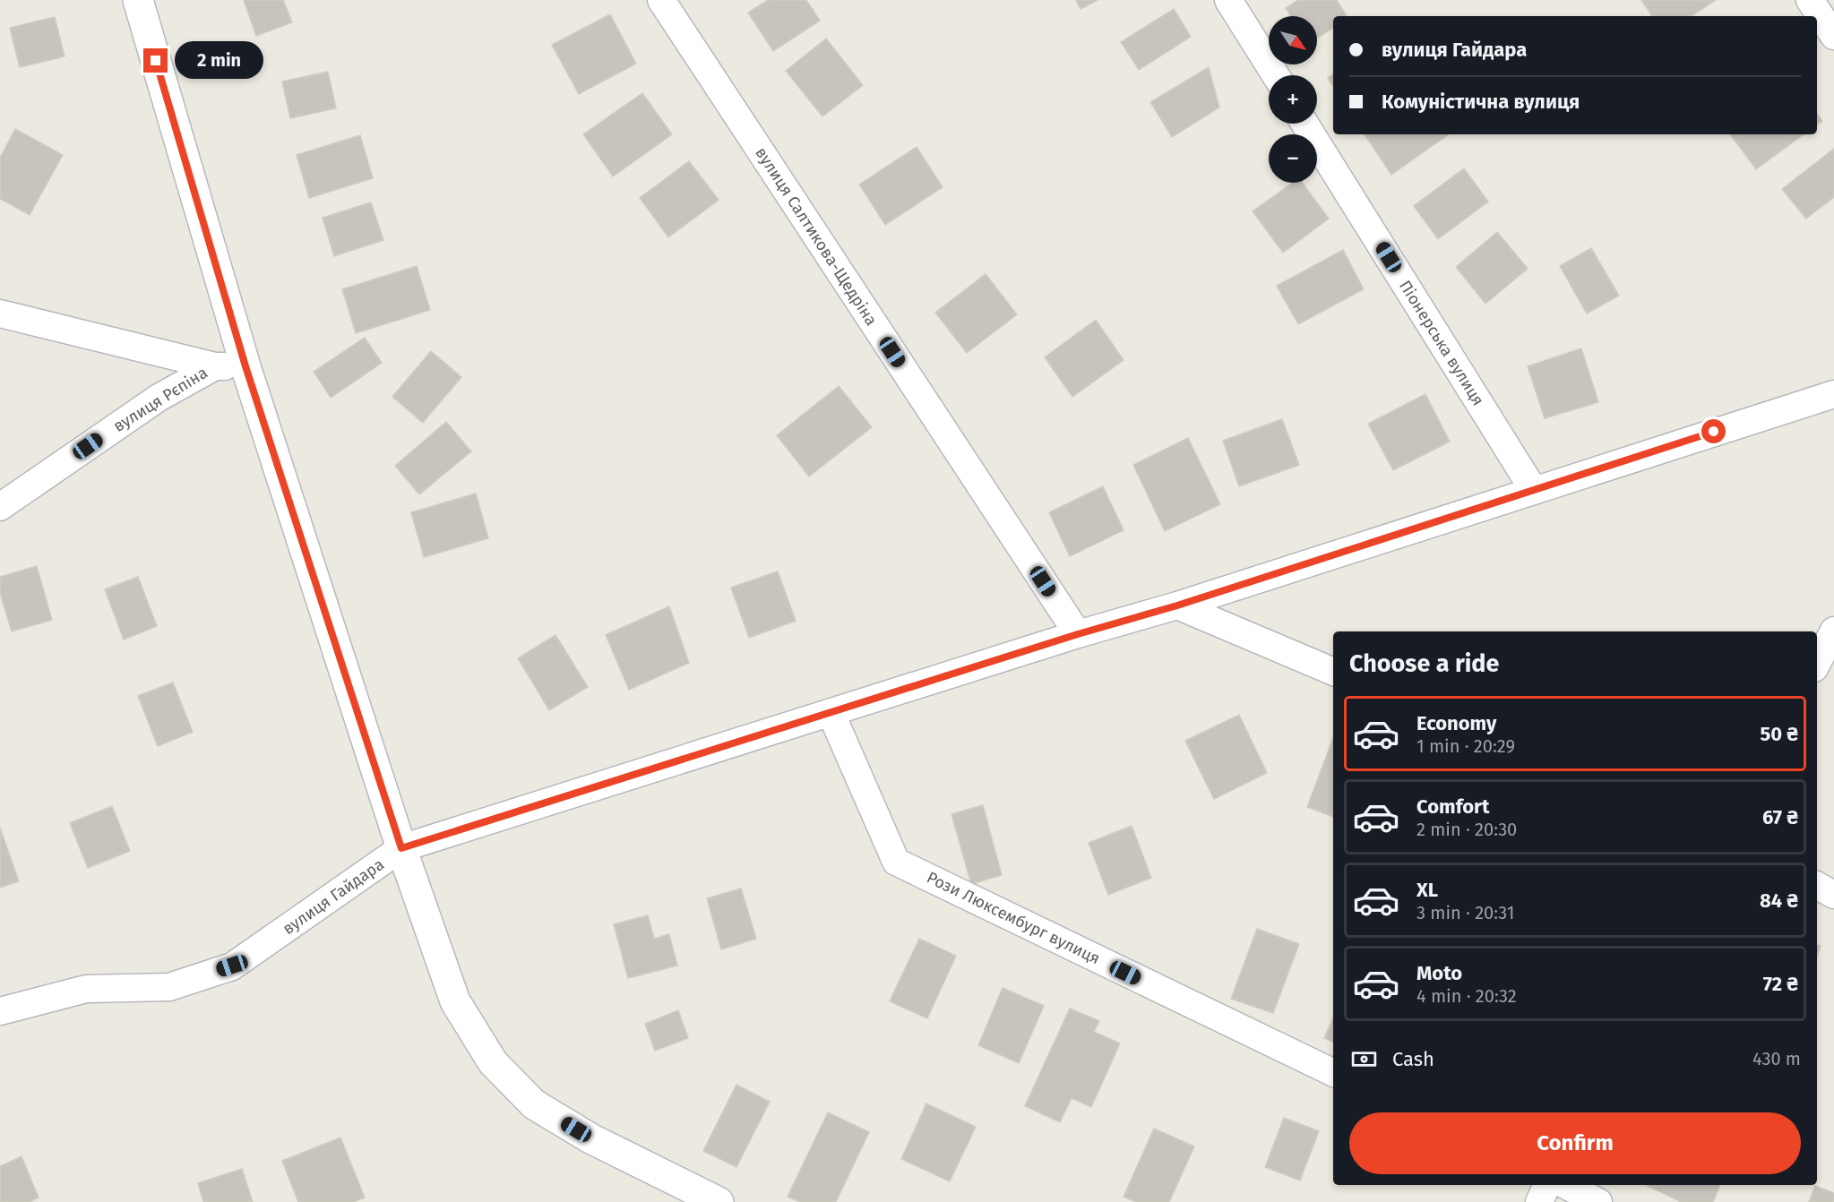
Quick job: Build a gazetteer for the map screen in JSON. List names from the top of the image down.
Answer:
{
  "streets": {
    "street": [
      "вулиця Салтикова-Щедріна",
      "Піонерська вулиця",
      "вулиця Рєпіна",
      "вулиця Гайдара",
      "Рози Люксембург вулиця"
    ]
  },
  "crossings": [
    ["вулиця Салтикова-Щедріна", "вулиця Гайдара"],
    ["Піонерська вулиця", "вулиця Гайдара"],
    ["вулиця Гайдара", "Рози Люксембург вулиця"]
  ],
  "north": "bottom right",
  "page": {
    "map_buttons": ["+", "−"],
    "banner": ["вулиця Гайдара", "Комуністична вулиця"],
    "bubble": "2 min",
    "heading": "Choose a ride",
    "list": [
      {
        "name": "Economy",
        "note": "1 min · 20:29",
        "value": "50 ₴"
      },
      {
        "name": "Comfort",
        "note": "2 min · 20:30",
        "value": "67 ₴"
      },
      {
        "name": "XL",
        "note": "3 min · 20:31",
        "value": "84 ₴"
      },
      {
        "name": "Moto",
        "note": "4 min · 20:32",
        "value": "72 ₴"
      }
    ],
    "pay": ["Cash", "430 m"],
    "buttons": "Confirm"
  }
}
